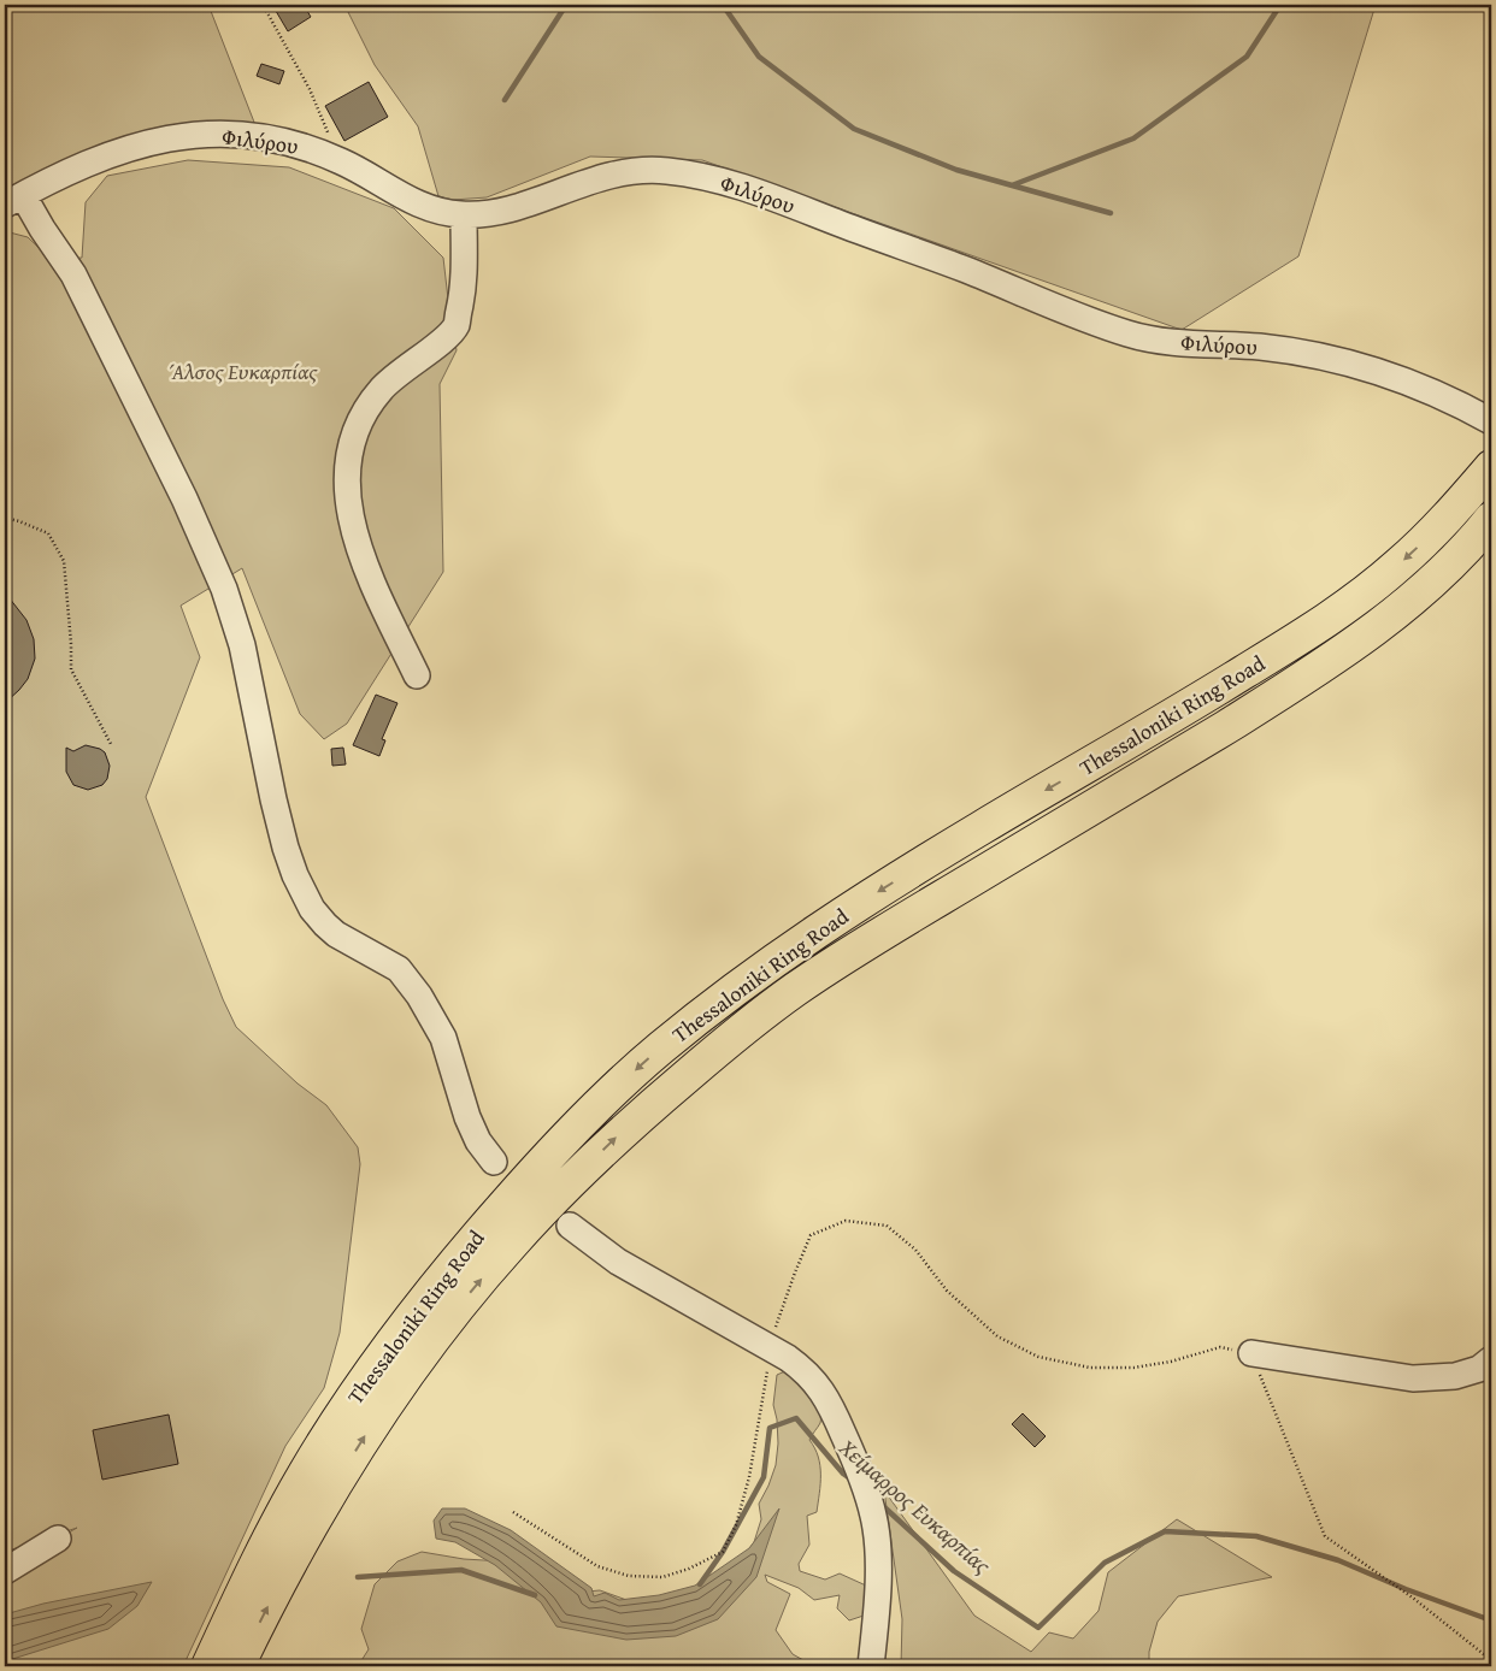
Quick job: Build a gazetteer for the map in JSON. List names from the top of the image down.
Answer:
{
  "streets": {
    "highway": ["Thessaloniki Ring Road"],
    "street": ["Φιλύρου"]
  },
  "water": ["Χείμαρρος Ευκαρπίας"],
  "parks": ["Άλσος Ευκαρπίας"]
}
